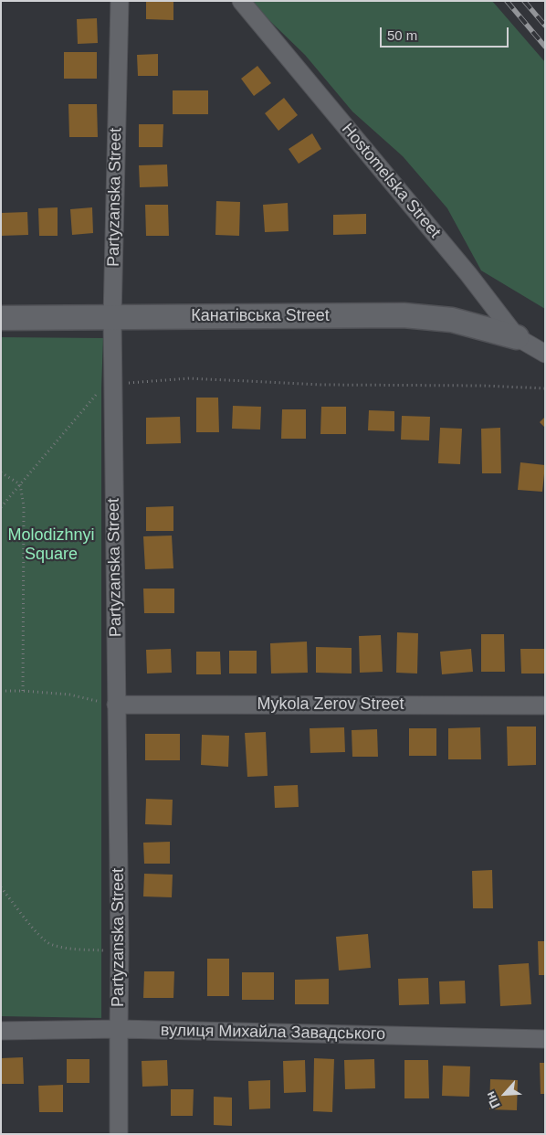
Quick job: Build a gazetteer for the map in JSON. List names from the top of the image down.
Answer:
{
  "streets": {
    "street": [
      "Hostomelska Street",
      "Partyzanska Street",
      "Канатівська Street",
      "Mykola Zerov Street",
      "вулиця Михайла Завадського"
    ]
  },
  "crossings": [
    ["Hostomelska Street", "Канатівська Street"],
    ["Partyzanska Street", "Канатівська Street"],
    ["Partyzanska Street", "Mykola Zerov Street"],
    ["Partyzanska Street", "вулиця Михайла Завадського"]
  ],
  "parks": ["Molodіzhnyi Square"],
  "scale_bar": "50 m",
  "north": "bottom left"
}
